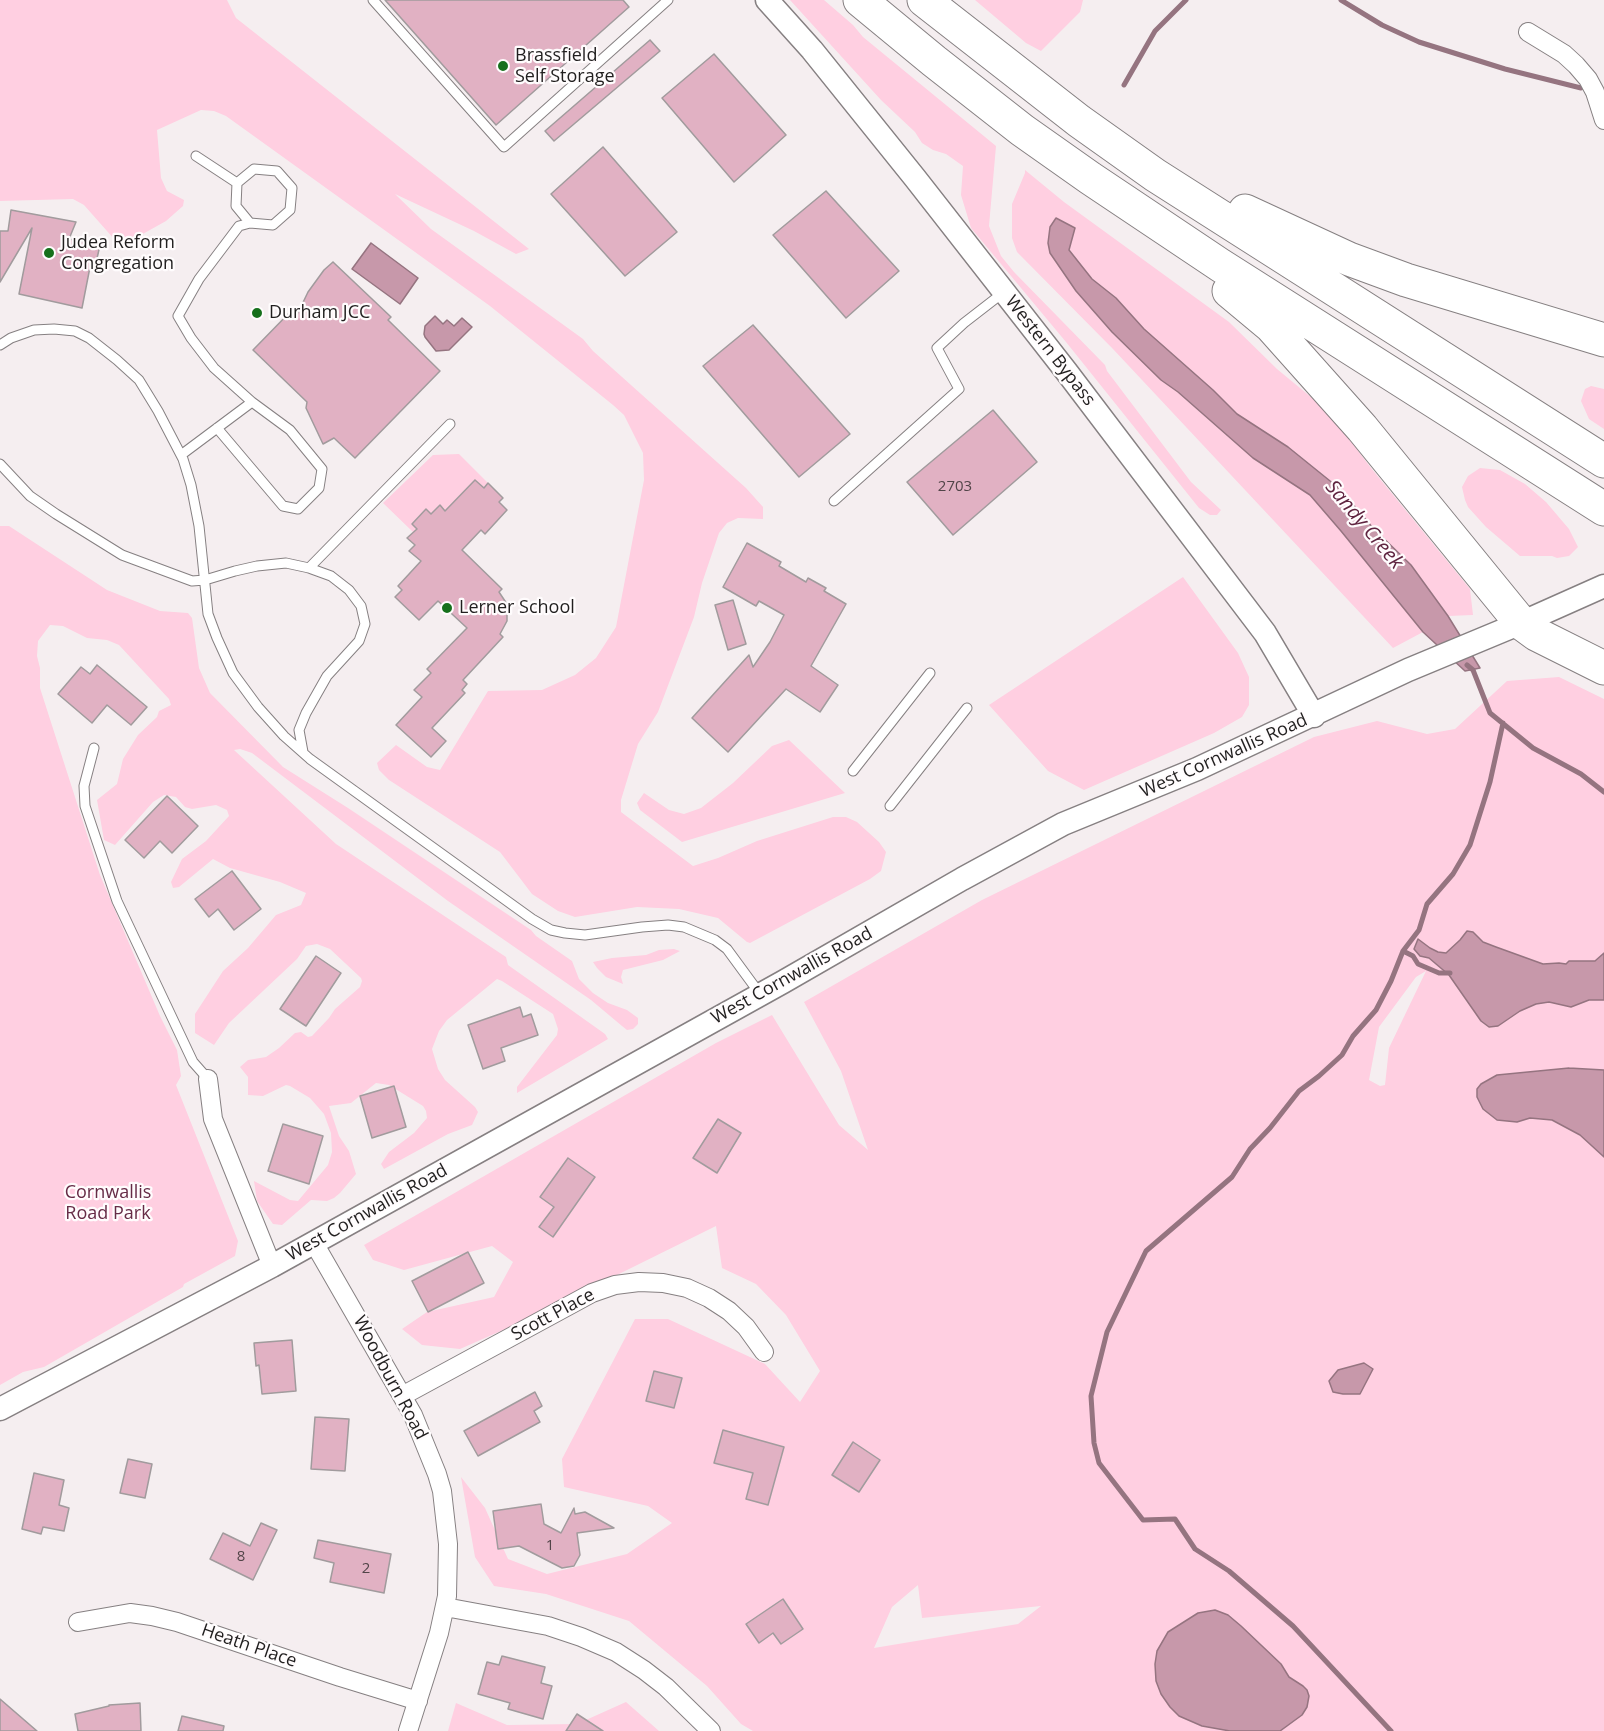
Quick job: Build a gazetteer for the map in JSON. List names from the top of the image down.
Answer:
{
  "streets": {
    "street": [
      "Western Bypass",
      "West Cornwallis Road",
      "Scott Place",
      "Woodburn Road",
      "Heath Place"
    ]
  },
  "crossings": [
    ["Western Bypass", "West Cornwallis Road"],
    ["West Cornwallis Road", "Woodburn Road"],
    ["Scott Place", "Woodburn Road"],
    ["Woodburn Road", "Heath Place"]
  ],
  "water": ["Sandy Creek"],
  "parks": ["Cornwallis Road Park"],
  "places": [
    "Brassfield Self Storage",
    "Judea Reform Congregation",
    "Durham JCC",
    "Lerner School"
  ],
  "house_numbers": [
    "2703",
    "1",
    "8",
    "2"
  ]
}
